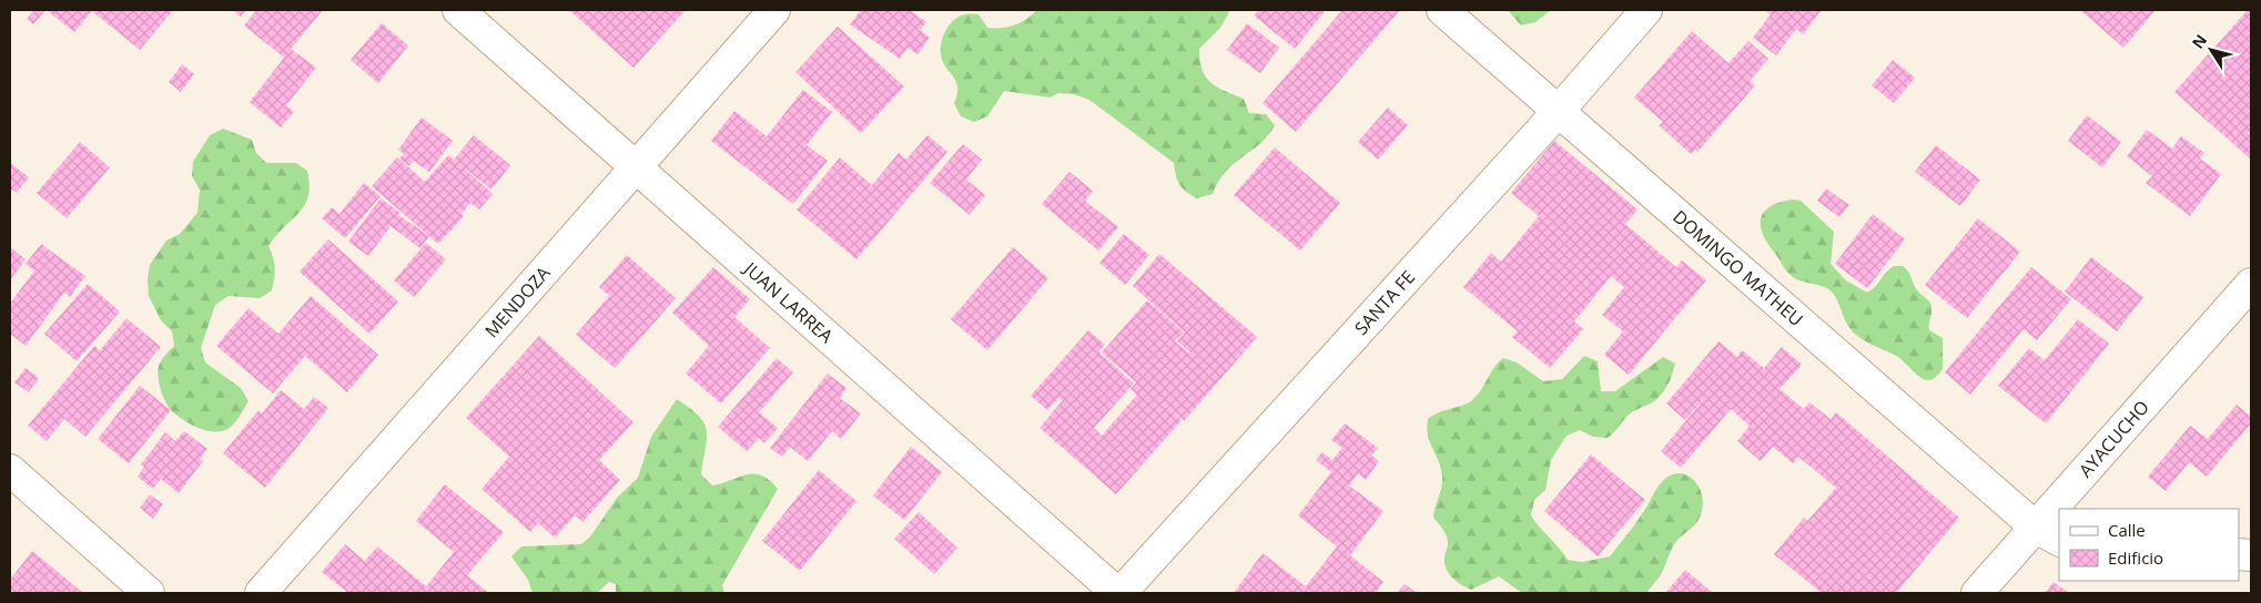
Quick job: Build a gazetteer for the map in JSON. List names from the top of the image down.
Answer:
{
  "streets": {
    "street": [
      "DOMINGO MATHEU",
      "MENDOZA",
      "JUAN LARREA",
      "SANTA FE",
      "AYACUCHO"
    ]
  },
  "crossings": [
    ["DOMINGO MATHEU", "SANTA FE"],
    ["DOMINGO MATHEU", "AYACUCHO"],
    ["MENDOZA", "JUAN LARREA"],
    ["JUAN LARREA", "SANTA FE"]
  ],
  "legend": ["Calle", "Edificio"],
  "north": "top left"
}
